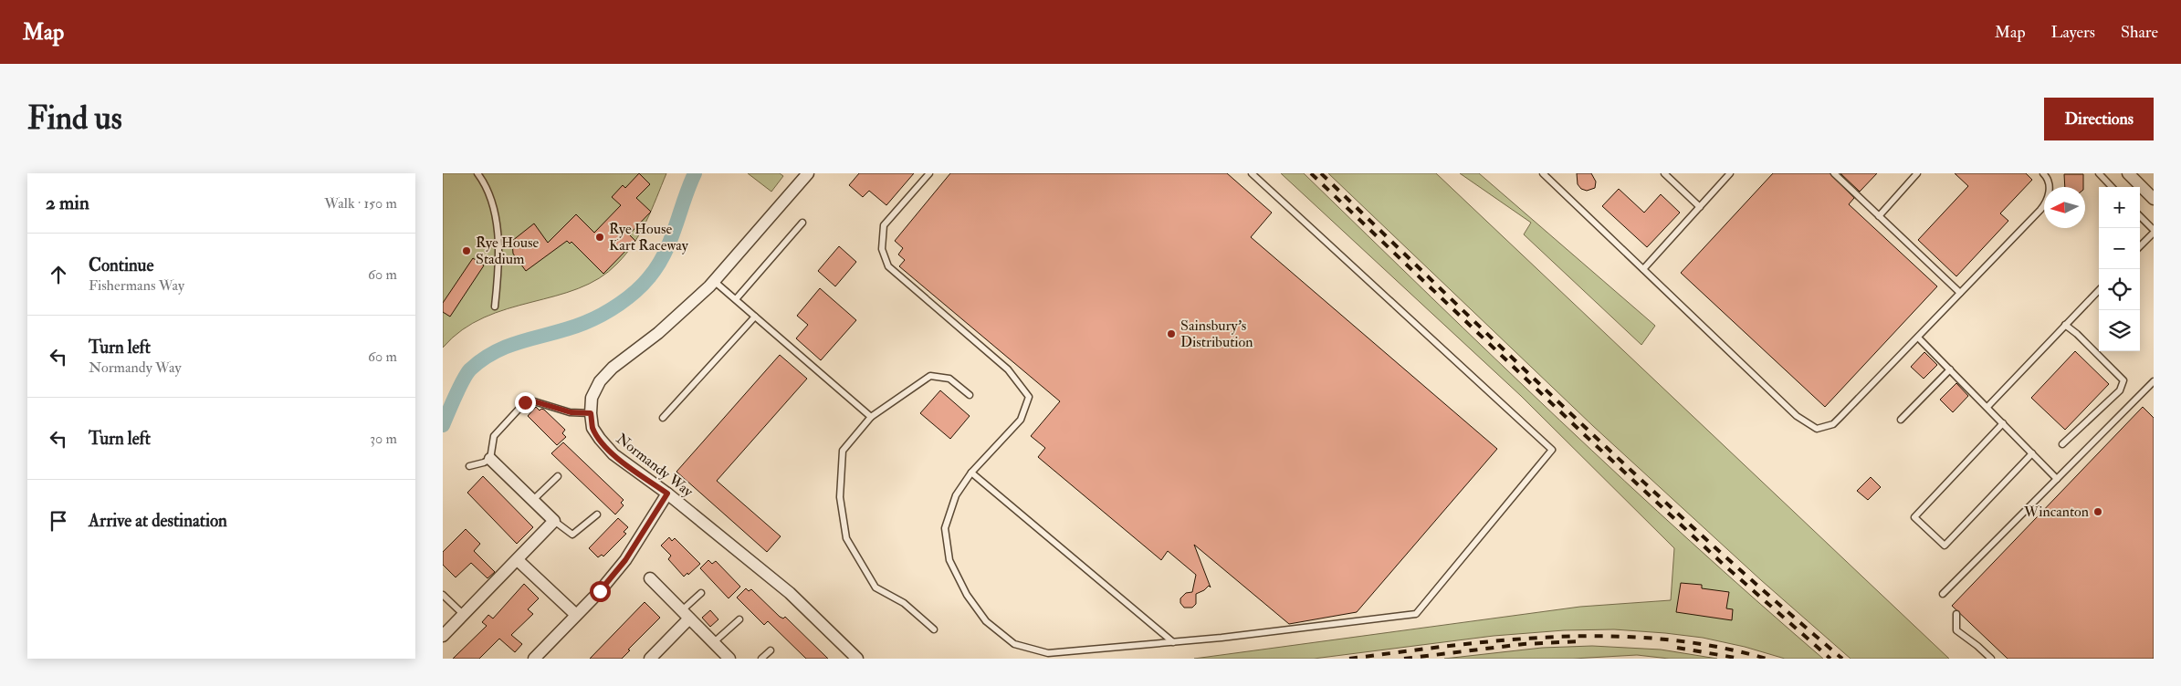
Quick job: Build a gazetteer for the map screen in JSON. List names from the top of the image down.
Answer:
{
  "streets": {
    "street": ["Normandy Way"]
  },
  "places": [
    "Rye House Kart Raceway",
    "Rye House Stadium",
    "Sainsbury's Distribution",
    "Wincanton"
  ],
  "north": "left",
  "page": {
    "header": "Map",
    "nav": ["Map", "Layers", "Share"],
    "buttons": "Directions",
    "title": "Find us",
    "heading": ["2 min", "Walk · 150 m"],
    "map_buttons": ["+", "−"],
    "list": [
      ["Continue", "Fishermans Way", "60 m"],
      ["Turn left", "Normandy Way", "60 m"],
      ["Turn left", "30 m"],
      "Arrive at destination"
    ]
  }
}
